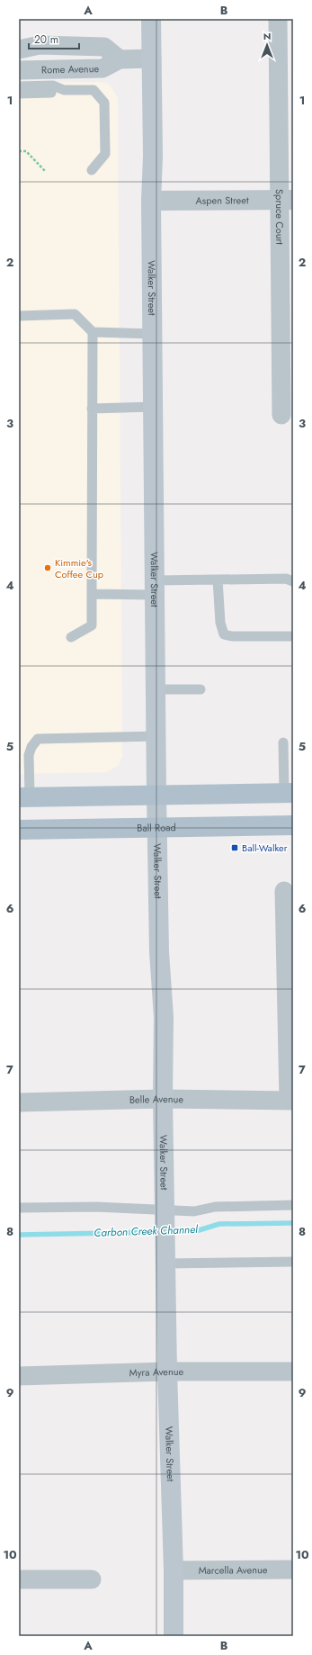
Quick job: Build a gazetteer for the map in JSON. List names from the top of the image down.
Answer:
{
  "streets": {
    "main road": ["Walker Street", "Ball Road"],
    "street": [
      "Rome Avenue",
      "Aspen Street",
      "Spruce Court",
      "Belle Avenue",
      "Myra Avenue",
      "Marcella Avenue"
    ]
  },
  "crossings": [
    ["Rome Avenue", "Walker Street"],
    ["Aspen Street", "Spruce Court"],
    ["Aspen Street", "Walker Street"],
    ["Walker Street", "Ball Road"],
    ["Walker Street", "Belle Avenue"],
    ["Walker Street", "Myra Avenue"],
    ["Walker Street", "Marcella Avenue"]
  ],
  "water": ["Carbon Creek Channel"],
  "places": {
    "other": ["Kimmie's Coffee Cup"],
    "transit": ["Ball-Walker"]
  },
  "scale_bar": "20 m",
  "north": "top",
  "grid": {
    "columns": ["A", "B"],
    "rows": [
      "1",
      "2",
      "3",
      "4",
      "5",
      "6",
      "7",
      "8",
      "9",
      "10"
    ]
  }
}
